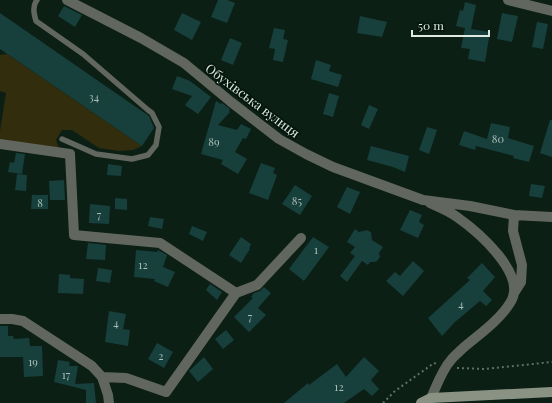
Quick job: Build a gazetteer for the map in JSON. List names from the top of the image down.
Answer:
{
  "streets": {
    "street": ["Обухівська вулиця"]
  },
  "house_numbers": [
    "34",
    "80",
    "89",
    "85",
    "8",
    "7",
    "1",
    "12",
    "4",
    "7",
    "4",
    "2",
    "19",
    "17",
    "12"
  ],
  "scale_bar": "50 m"
}
